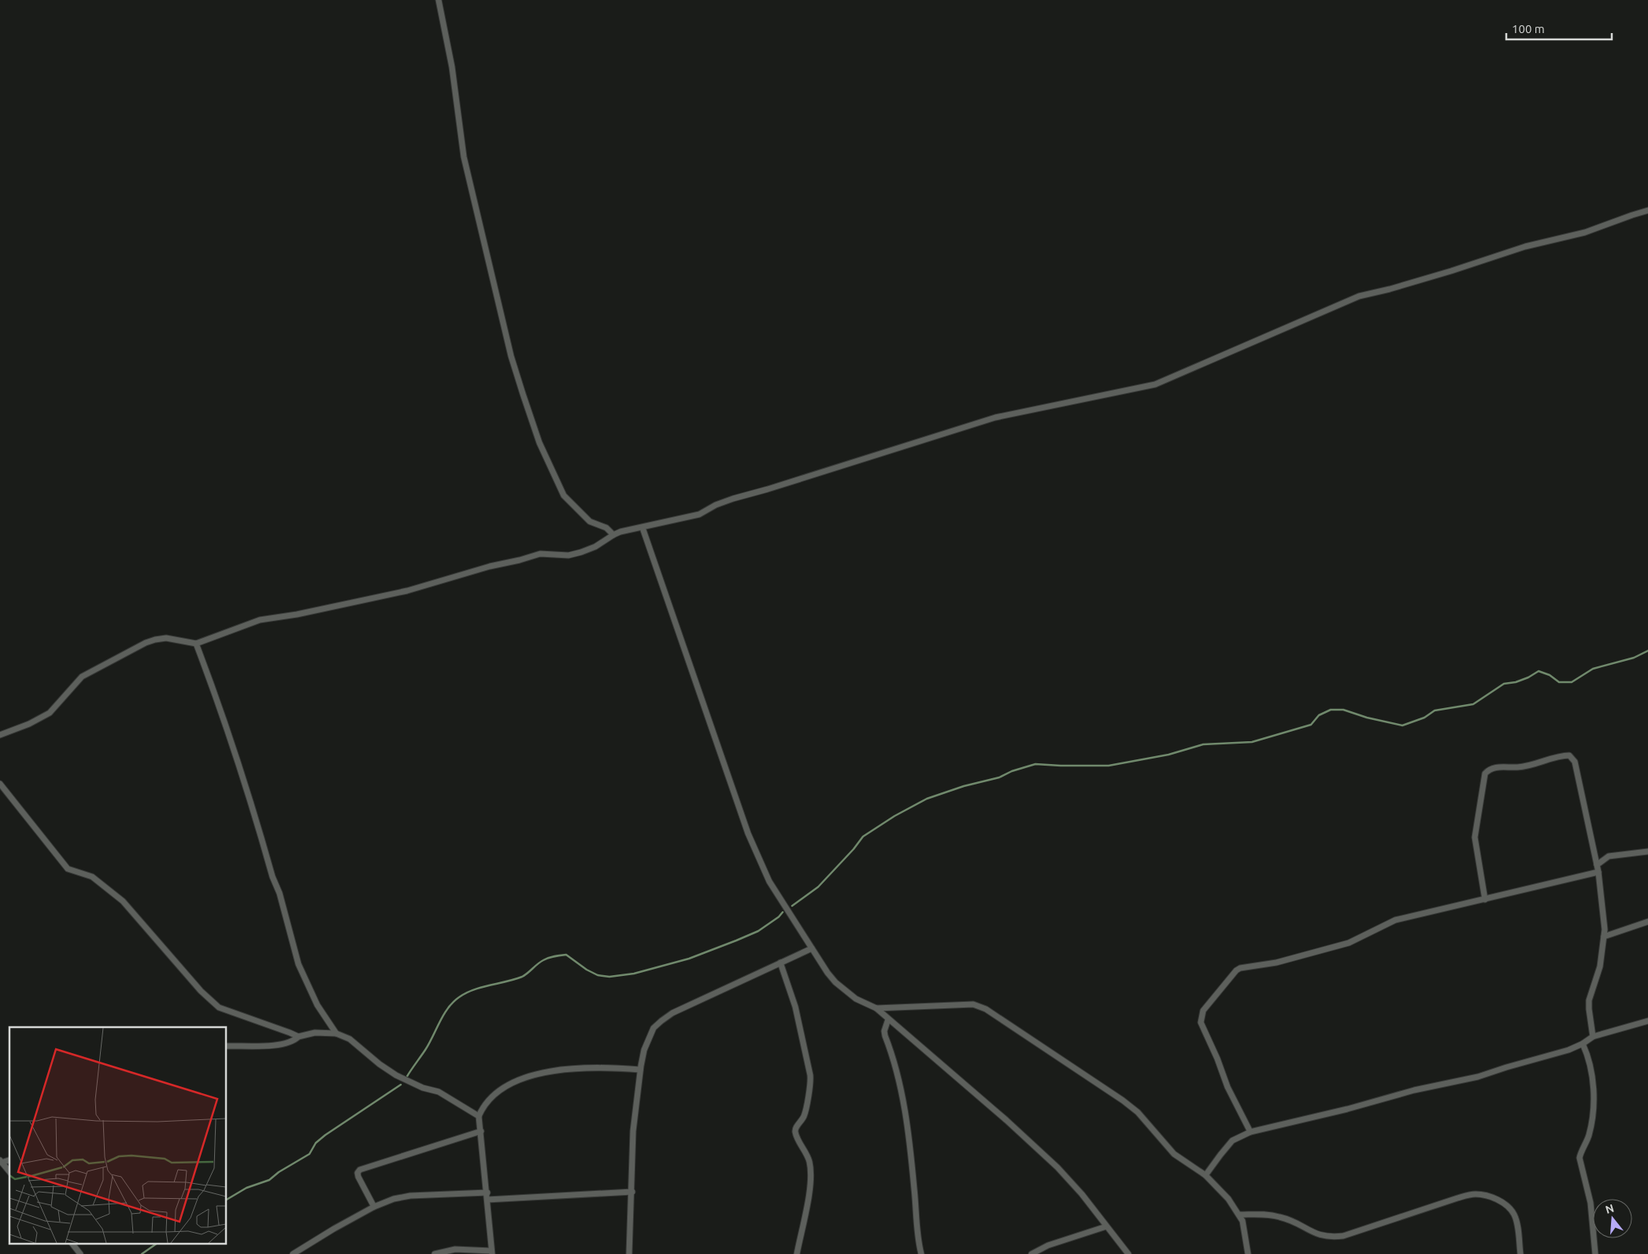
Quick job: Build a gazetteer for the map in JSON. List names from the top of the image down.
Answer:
{
  "scale_bar": "100 m",
  "north": "top"
}
